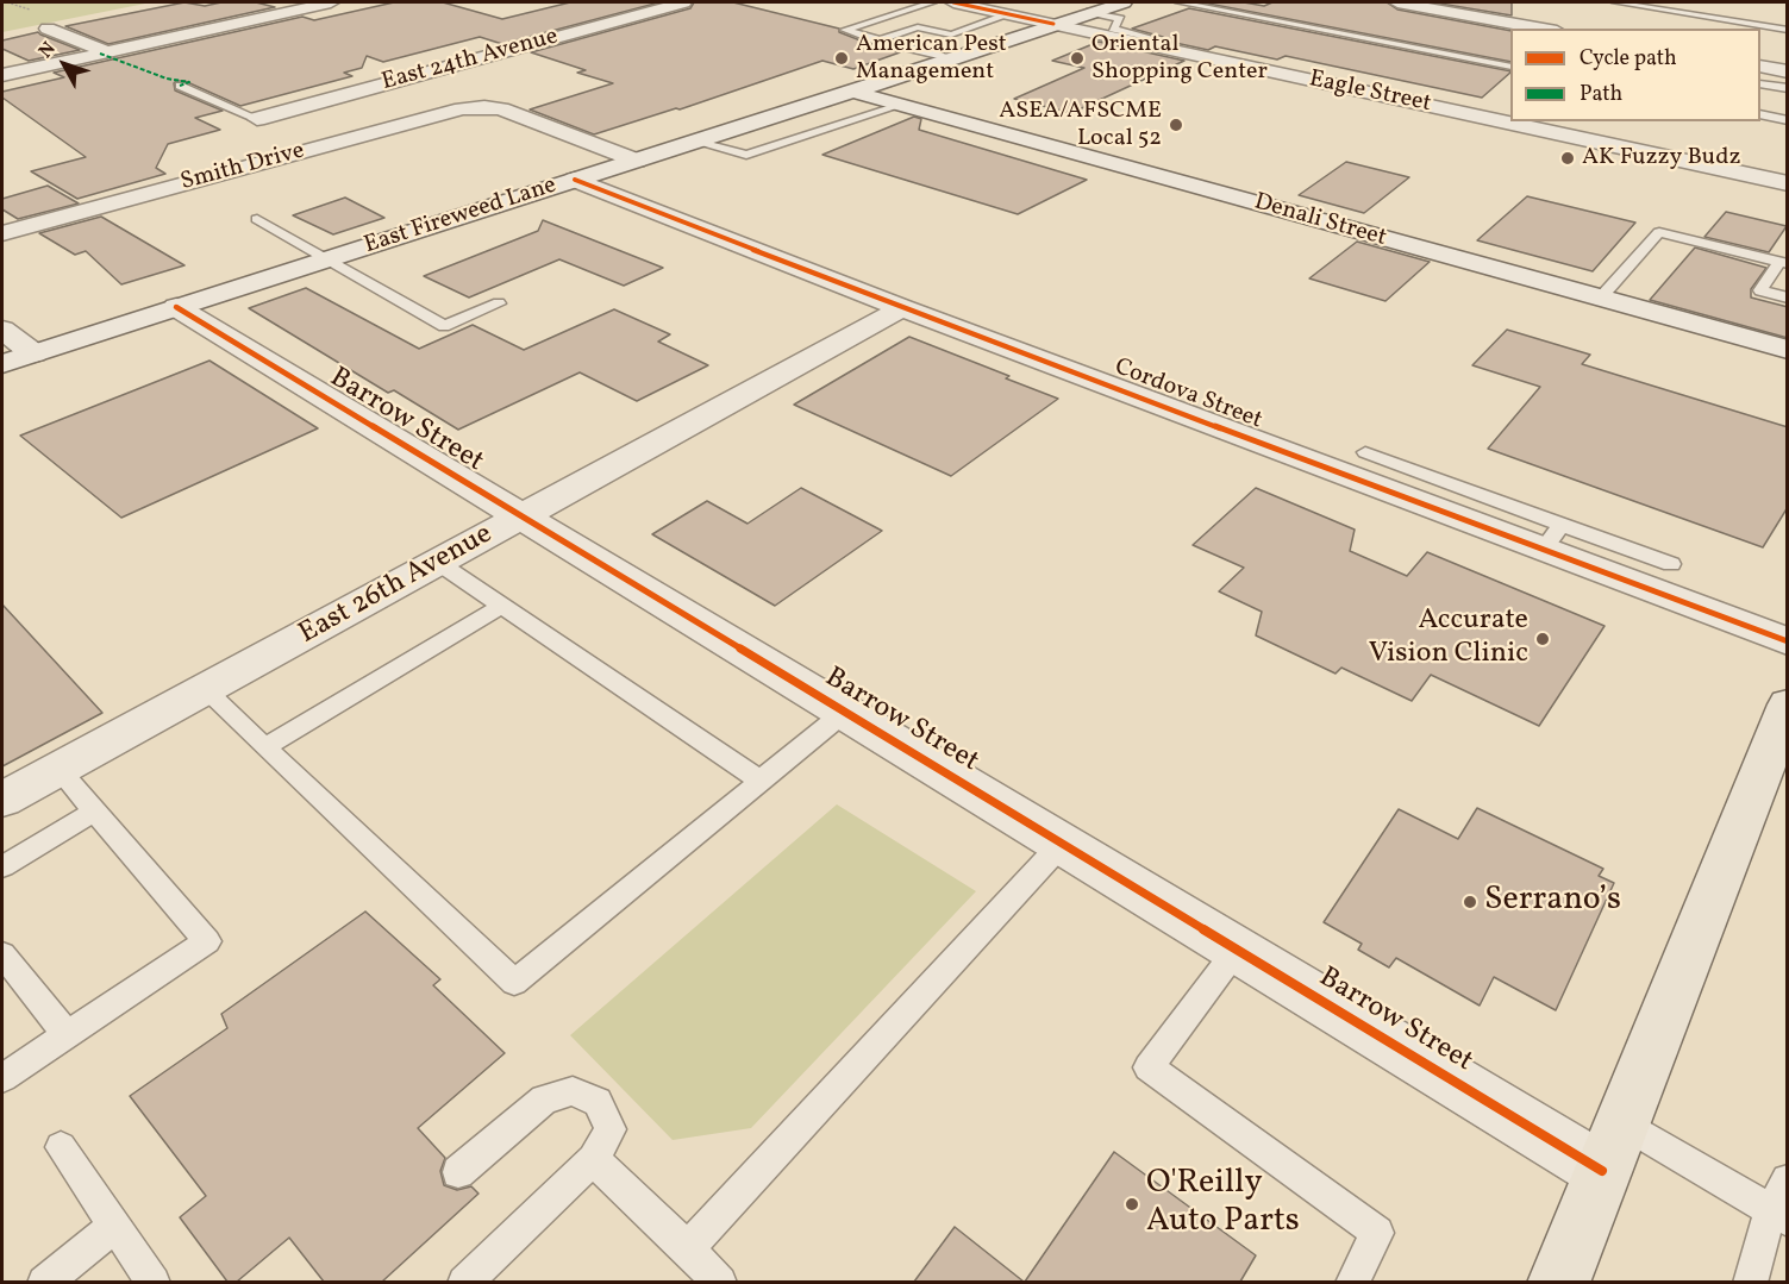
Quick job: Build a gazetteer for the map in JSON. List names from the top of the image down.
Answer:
{
  "streets": {
    "street": [
      "East 24th Avenue",
      "Eagle Street",
      "Smith Drive",
      "East Fireweed Lane",
      "Denali Street",
      "Cordova Street",
      "Barrow Street",
      "East 26th Avenue"
    ]
  },
  "crossings": [
    ["Eagle Street", "East Fireweed Lane"],
    ["Smith Drive", "East Fireweed Lane"],
    ["East Fireweed Lane", "Denali Street"],
    ["East Fireweed Lane", "Cordova Street"],
    ["East Fireweed Lane", "Barrow Street"],
    ["Cordova Street", "East 26th Avenue"],
    ["Barrow Street", "East 26th Avenue"]
  ],
  "places": [
    "American Pest Management",
    "Oriental Shopping Center",
    "ASEA/AFSCME Local 52",
    "AK Fuzzy Budz",
    "Accurate Vision Clinic",
    "Serrano’s",
    "O'Reilly Auto Parts"
  ],
  "legend": ["Cycle path", "Path"],
  "north": "top left"
}
